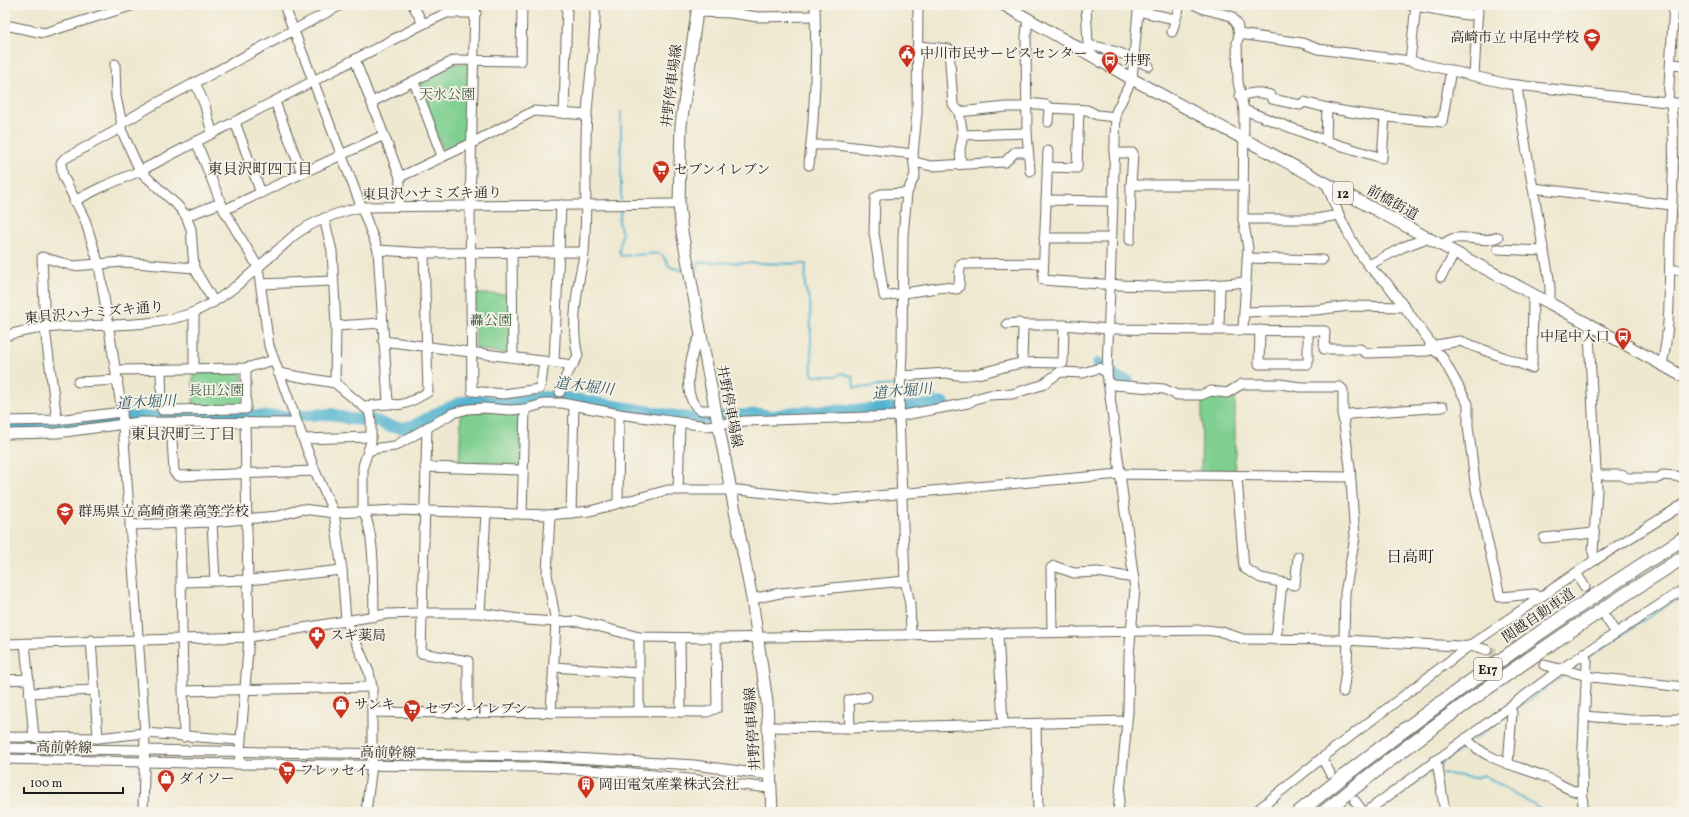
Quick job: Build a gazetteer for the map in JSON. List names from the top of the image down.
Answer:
{
  "streets": {
    "highway": ["関越自動車道", "E17"],
    "main road": ["井野停車場線", "12", "前橋街道"],
    "street": ["東貝沢ハナミズキ通り", "高前幹線"]
  },
  "crossings": [
    ["井野停車場線", "東貝沢ハナミズキ通り"],
    ["井野停車場線", "高前幹線"]
  ],
  "districts": ["東貝沢町四丁目", "東貝沢町三丁目", "日高町"],
  "water": ["道木堀川"],
  "parks": ["天水公園", "轟公園", "長田公園"],
  "places": {
    "school or university": ["高崎市立 中尾中学校", "群馬県立 高崎商業高等学校"],
    "public building": ["中川市民サービスセンター"],
    "bus stop": ["井野", "中尾中入口"],
    "supermarket": ["セブンイレブン", "セブン-イレブン", "フレッセイ"],
    "pharmacy": ["スギ薬局"],
    "shop": ["サンキ", "ダイソー"],
    "building": ["岡田電気産業株式会社"]
  },
  "scale_bar": "100 m"
}
